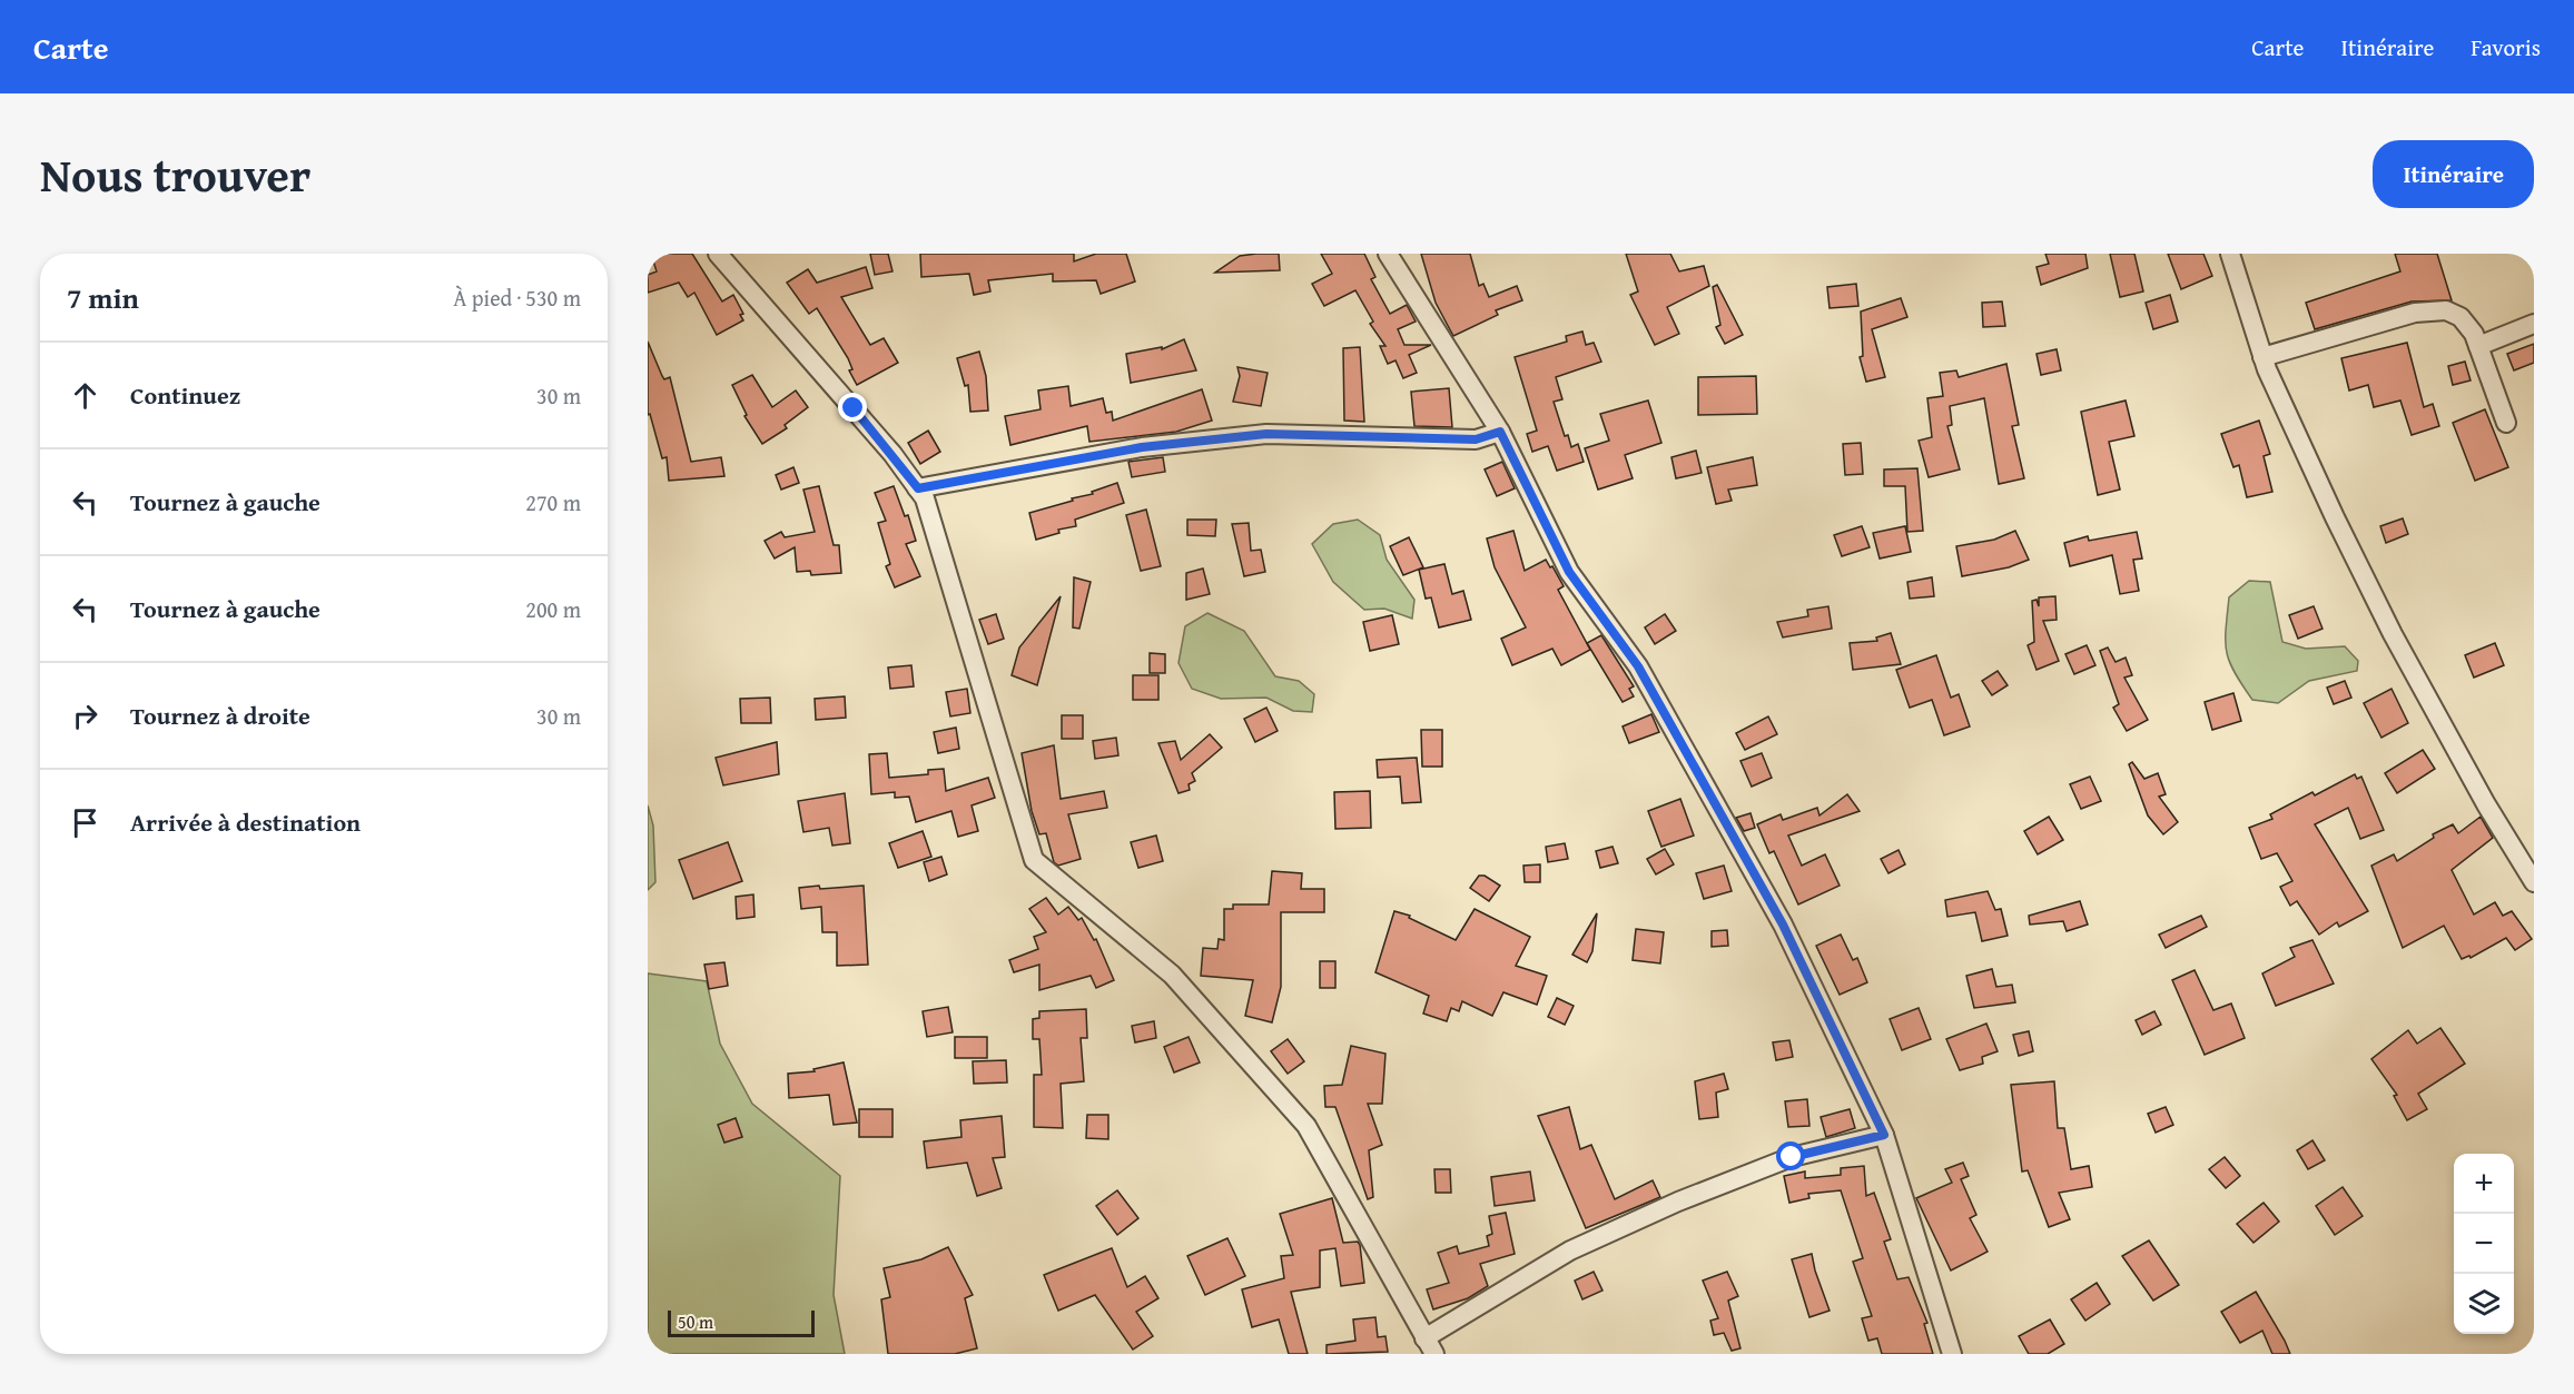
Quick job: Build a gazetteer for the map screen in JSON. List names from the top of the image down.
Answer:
{
  "scale_bar": "50 m",
  "page": {
    "header": "Carte",
    "nav": ["Carte", "Itinéraire", "Favoris"],
    "title": "Nous trouver",
    "buttons": "Itinéraire",
    "heading": ["7 min", "À pied · 530 m"],
    "list": [
      ["Continuez", "30 m"],
      ["Tournez à gauche", "270 m"],
      ["Tournez à gauche", "200 m"],
      ["Tournez à droite", "30 m"],
      "Arrivée à destination"
    ],
    "map_buttons": ["+", "−"],
    "scale": "50 m"
  }
}
